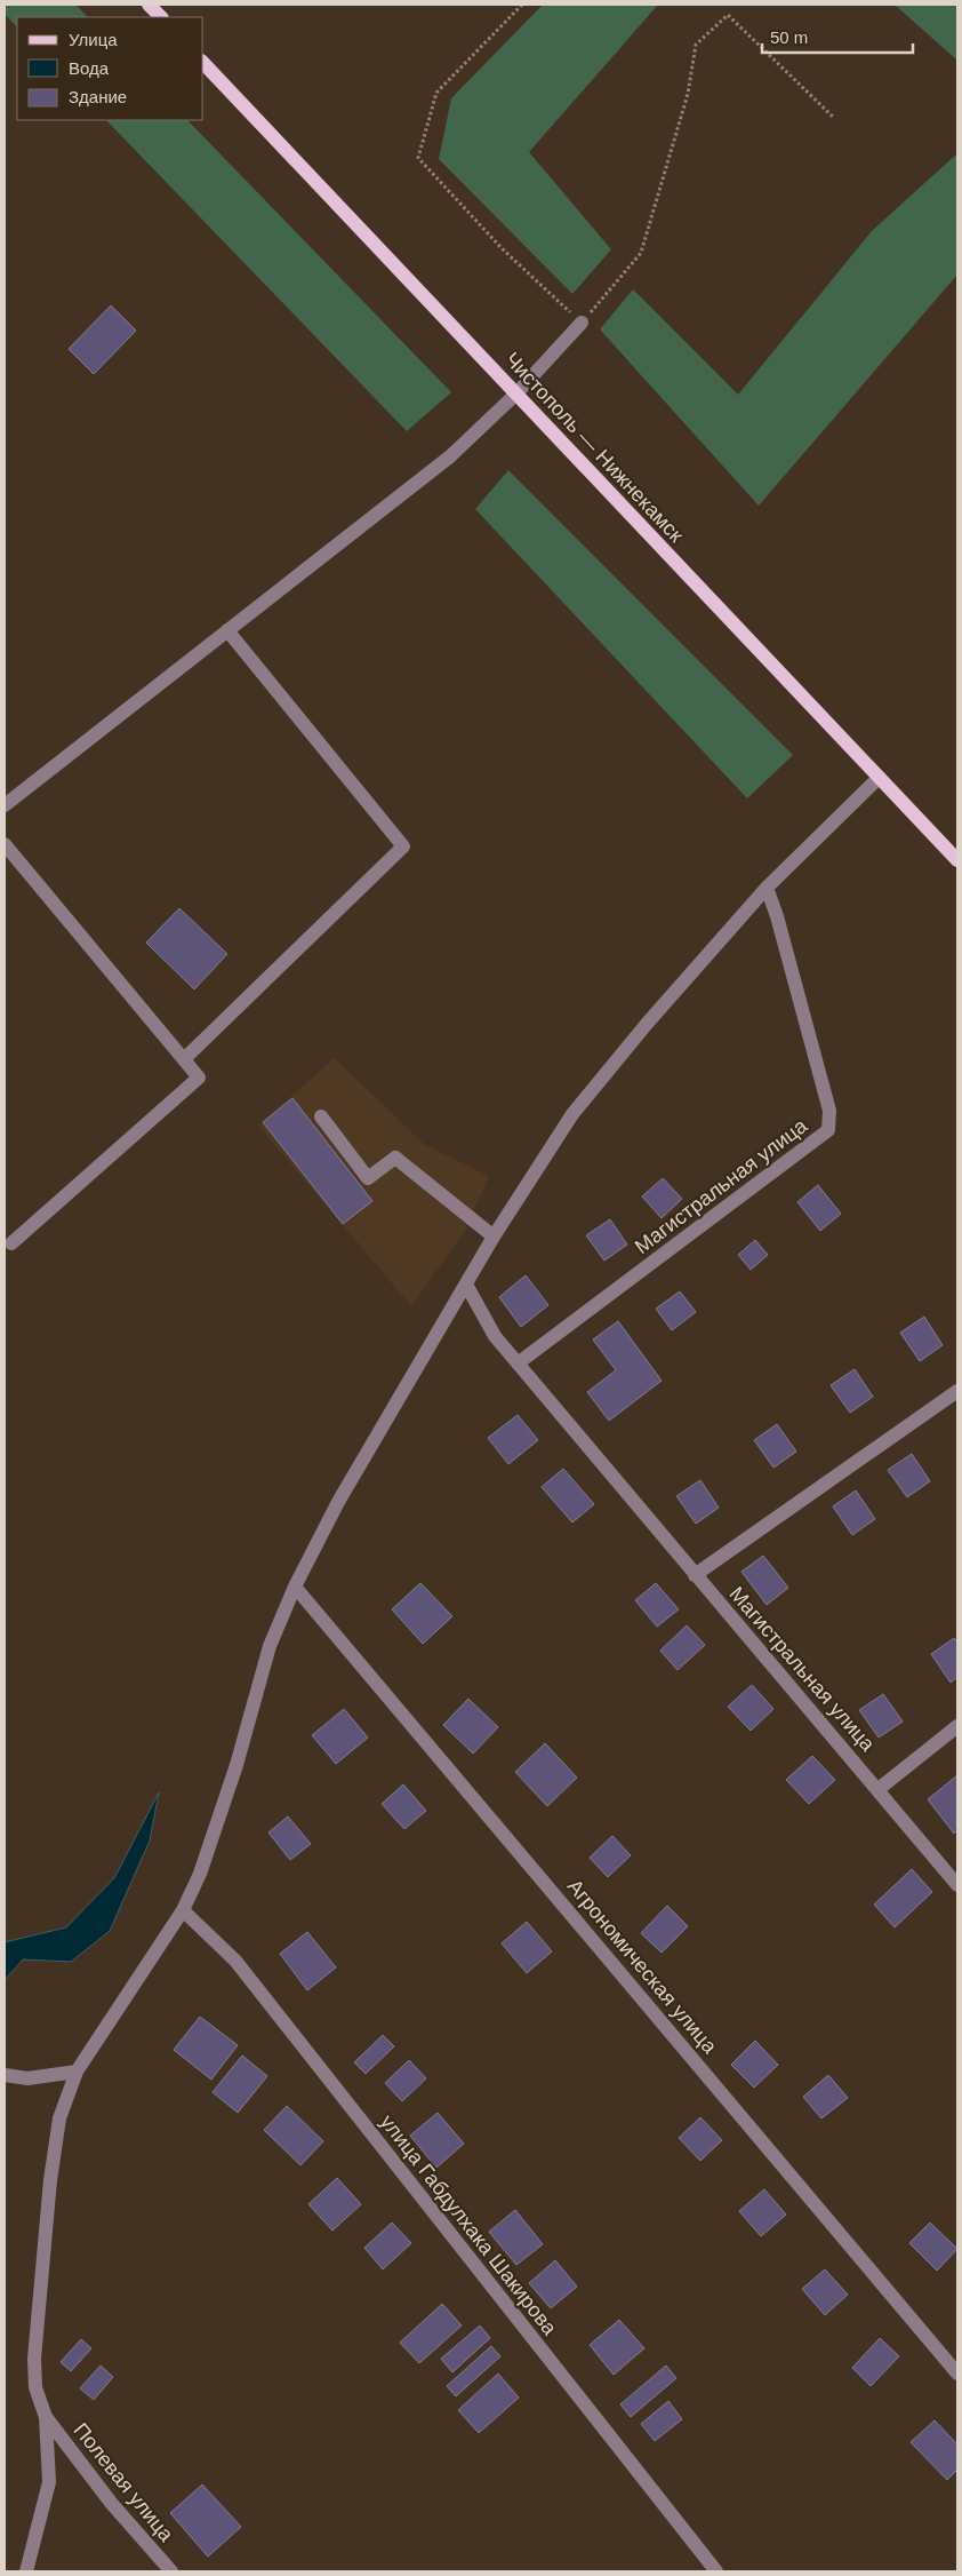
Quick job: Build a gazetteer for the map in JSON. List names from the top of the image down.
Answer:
{
  "streets": {
    "main road": ["Чистополь — Нижнекамск"],
    "street": [
      "Магистральная улица",
      "Агрономическая улица",
      "улица Габдулхака Шакирова",
      "Полевая улица"
    ]
  },
  "legend": ["Улица", "Вода", "Здание"],
  "scale_bar": "50 m"
}
